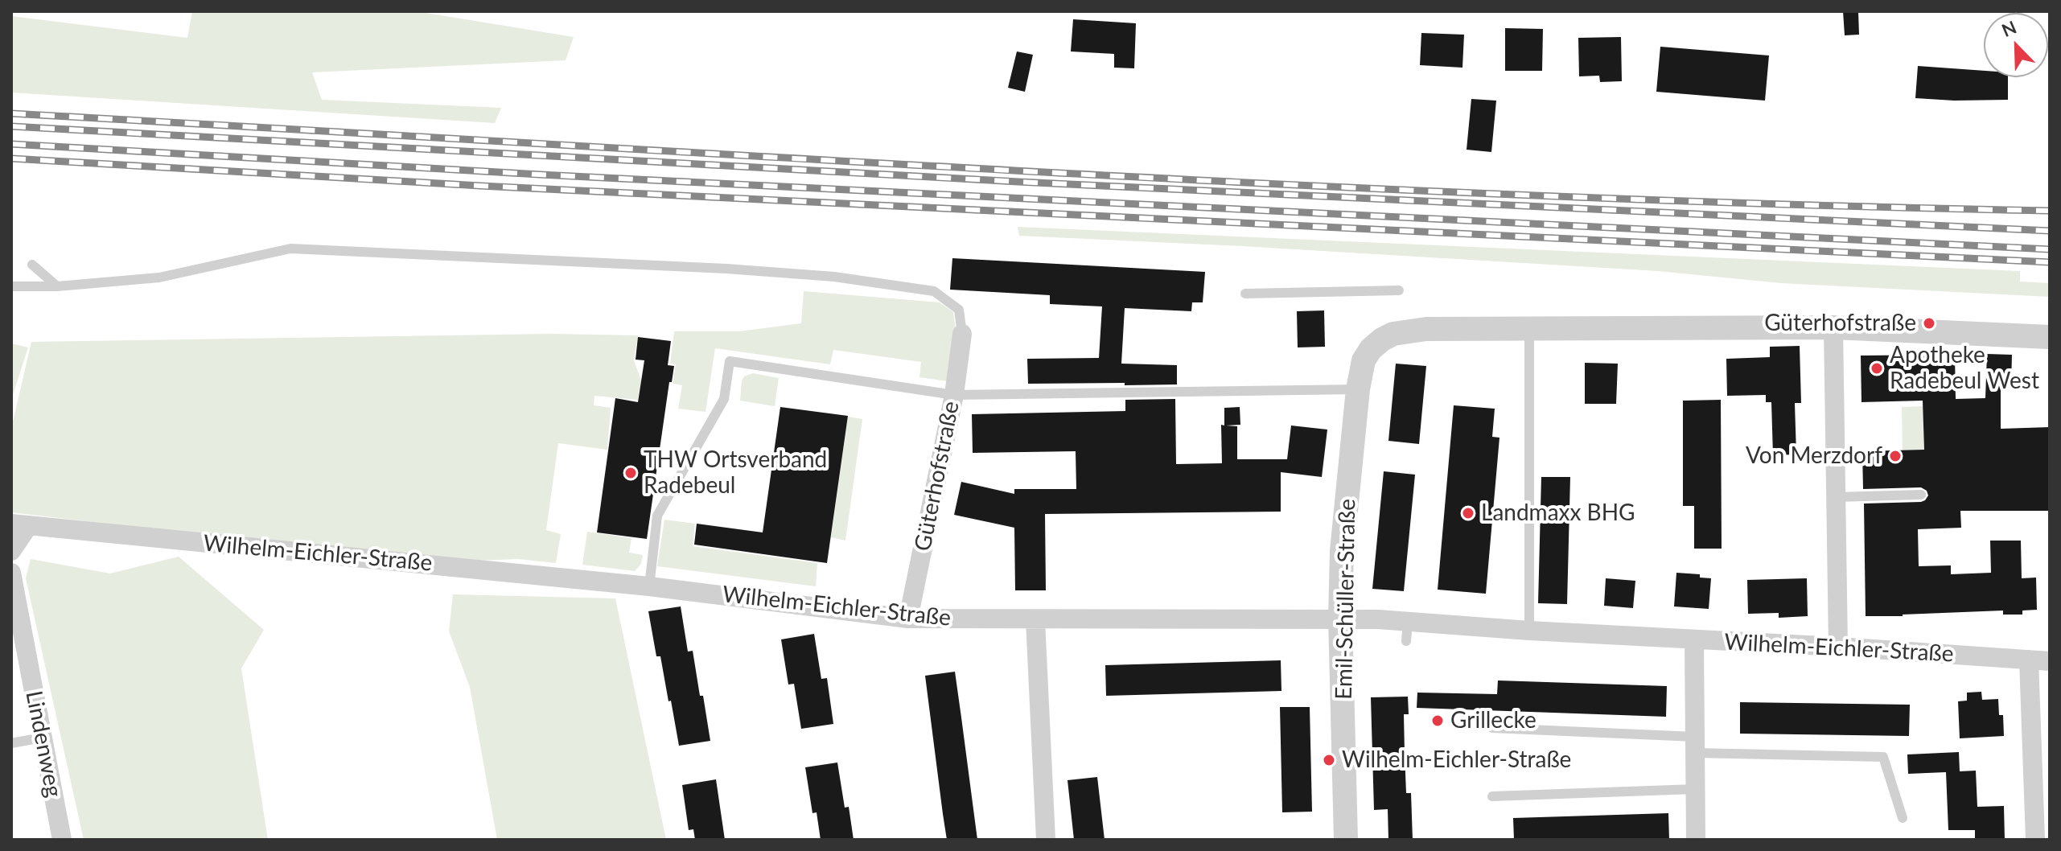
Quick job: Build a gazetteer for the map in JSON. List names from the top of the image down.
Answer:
{
  "streets": {
    "street": [
      "Güterhofstraße",
      "Wilhelm-Eichler-Straße",
      "Emil-Schüller-Straße",
      "Lindenweg"
    ]
  },
  "crossings": [
    ["Güterhofstraße", "Wilhelm-Eichler-Straße"],
    ["Wilhelm-Eichler-Straße", "Emil-Schüller-Straße"]
  ],
  "places": [
    "Güterhofstraße",
    "Apotheke Radebeul West",
    "Von Merzdorf",
    "THW Ortsverband Radebeul",
    "Landmaxx BHG",
    "Grillecke",
    "Wilhelm-Eichler-Straße"
  ],
  "north": "top left"
}
